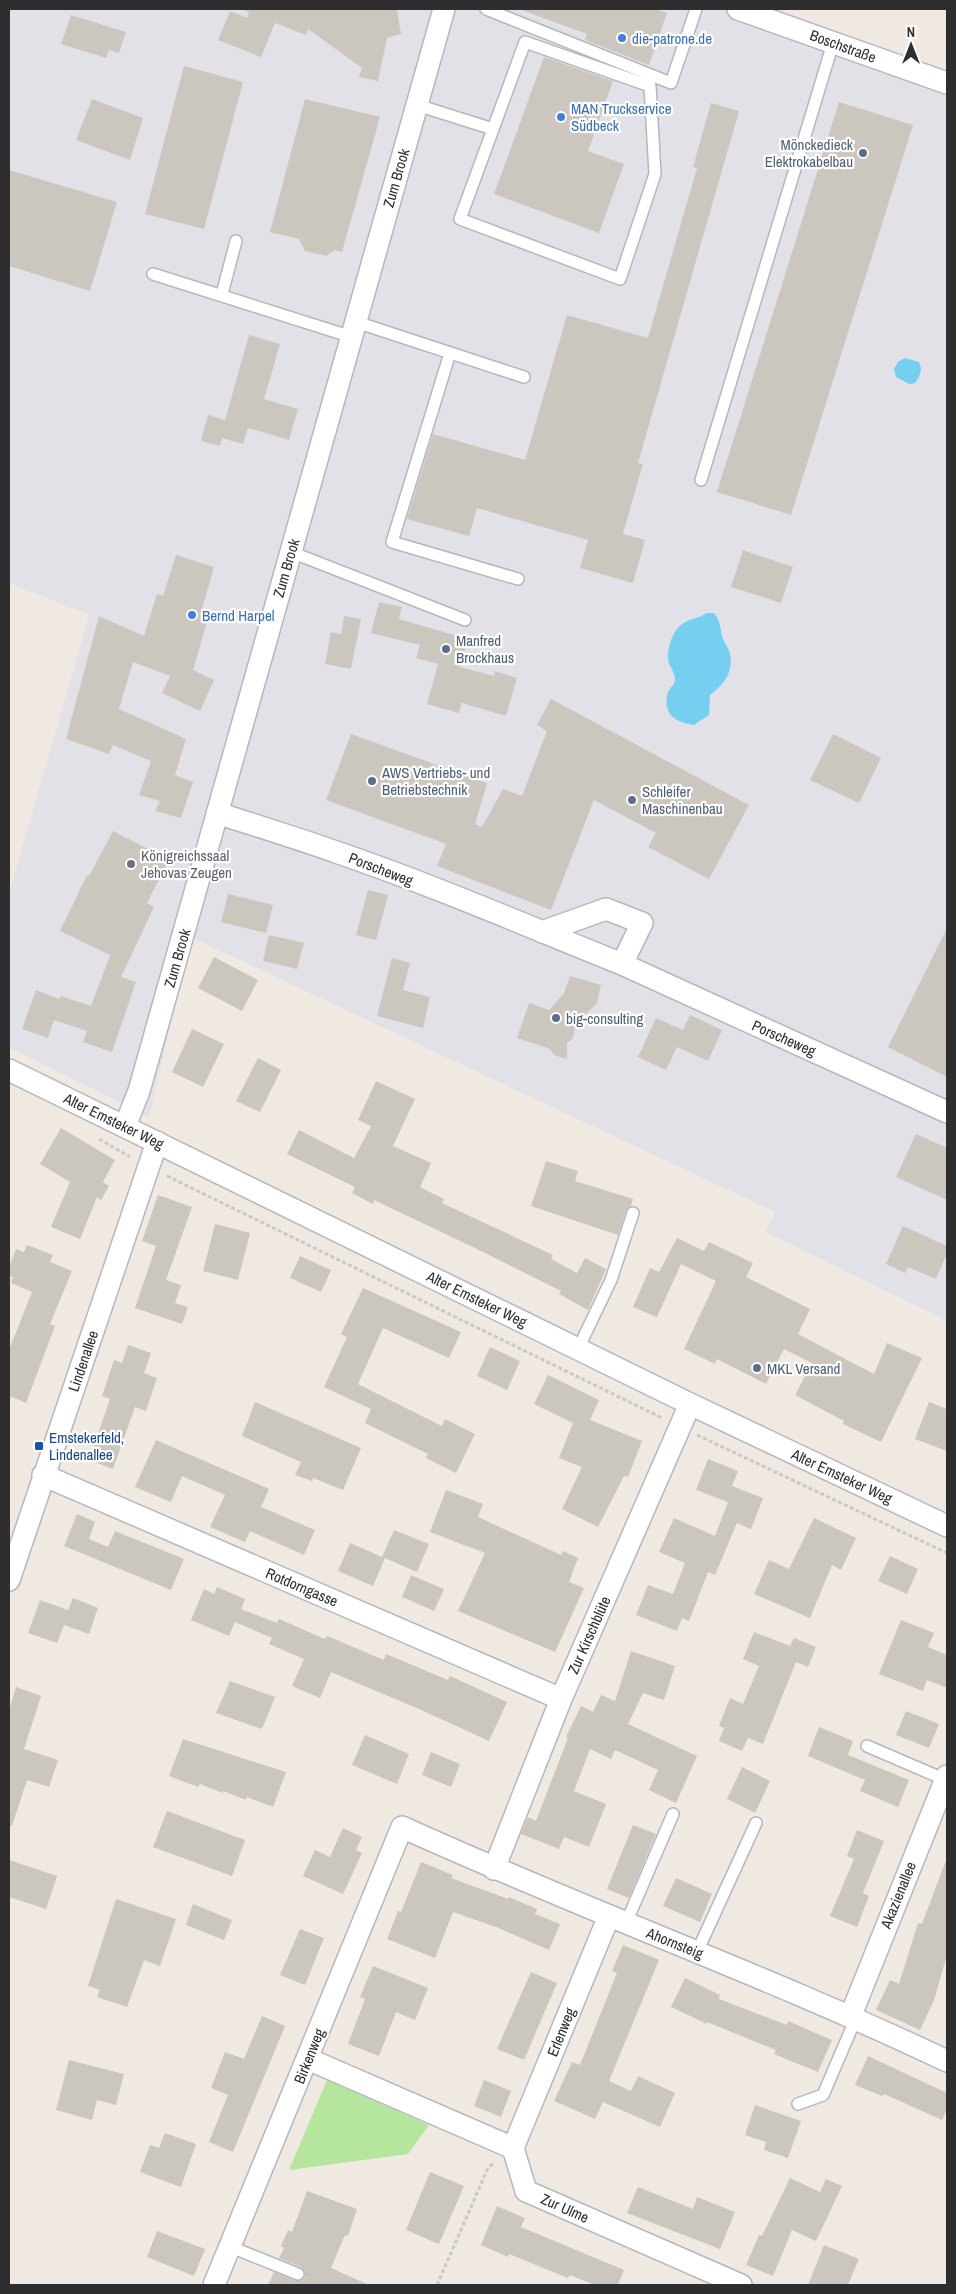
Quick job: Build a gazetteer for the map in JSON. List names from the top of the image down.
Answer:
{
  "streets": {
    "street": [
      "Boschstraße",
      "Zum Brook",
      "Porscheweg",
      "Alter Emsteker Weg",
      "Lindenallee",
      "Rotdorngasse",
      "Zur Kirschblüte",
      "Akazienallee",
      "Ahornsteig",
      "Erlenweg",
      "Birkenweg",
      "Zur Ulme"
    ]
  },
  "crossings": [
    ["Zum Brook", "Porscheweg"],
    ["Zum Brook", "Alter Emsteker Weg"],
    ["Alter Emsteker Weg", "Lindenallee"],
    ["Alter Emsteker Weg", "Zur Kirschblüte"],
    ["Lindenallee", "Rotdorngasse"],
    ["Rotdorngasse", "Zur Kirschblüte"],
    ["Zur Kirschblüte", "Ahornsteig"],
    ["Akazienallee", "Ahornsteig"],
    ["Ahornsteig", "Erlenweg"],
    ["Ahornsteig", "Birkenweg"],
    ["Erlenweg", "Zur Ulme"]
  ],
  "places": {
    "other": [
      "die-patrone.de",
      "MAN Truckservice Südbeck",
      "Mönckedieck Elektrokabelbau",
      "Bernd Harpel",
      "Manfred Brockhaus",
      "AWS Vertriebs- und Betriebstechnik",
      "Schleifer Maschinenbau",
      "Königreichssaal Jehovas Zeugen",
      "big-consulting",
      "MKL Versand"
    ],
    "transit": ["Emstekerfeld, Lindenallee"]
  },
  "north": "top"
}
